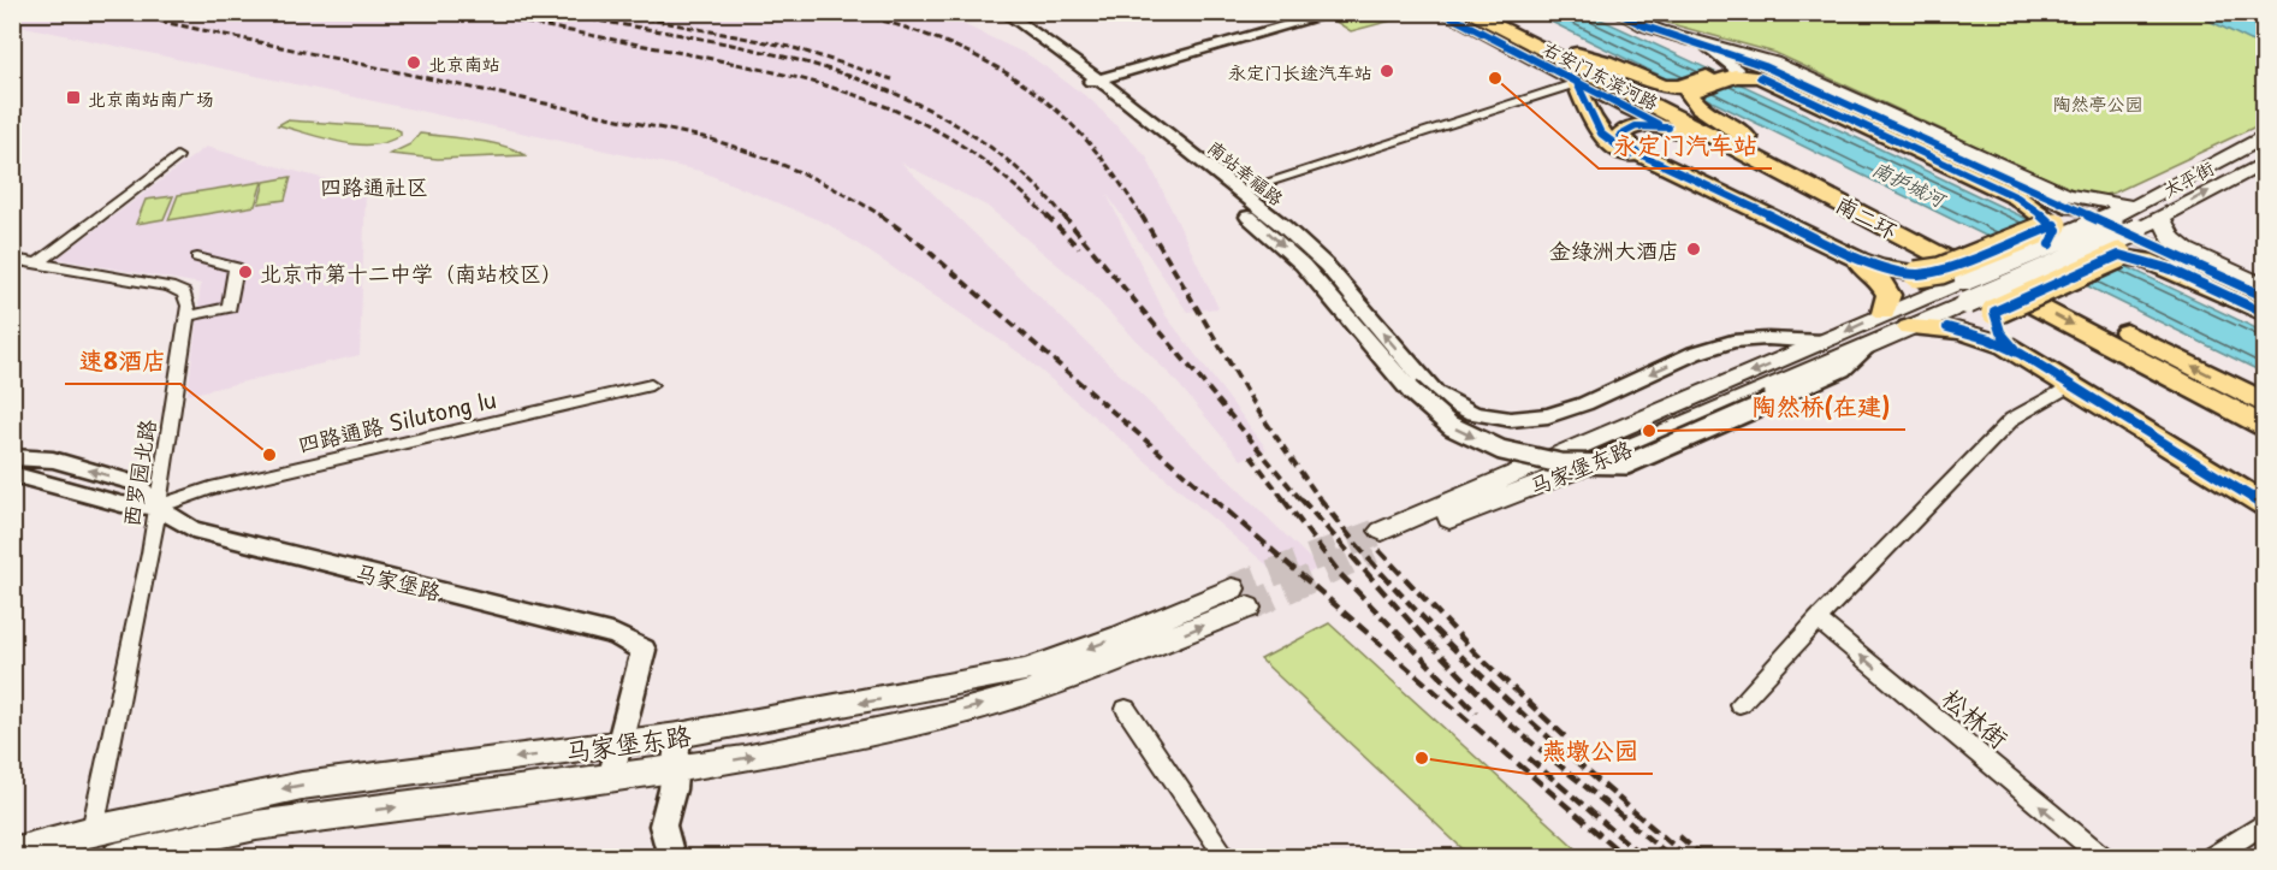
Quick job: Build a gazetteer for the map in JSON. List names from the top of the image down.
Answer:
{
  "streets": {
    "highway": ["南二环"],
    "main road": ["太平街", "马家堡东路"],
    "street": [
      "右安门东滨河路",
      "南站幸福路",
      "四路通路 Silutong lu",
      "西罗园北路",
      "马家堡路",
      "松林街"
    ]
  },
  "crossings": [
    ["南站幸福路", "马家堡东路"],
    ["太平街", "马家堡东路"],
    ["四路通路 Silutong lu", "西罗园北路"],
    ["四路通路 Silutong lu", "马家堡路"],
    ["马家堡东路", "西罗园北路"],
    ["马家堡东路", "马家堡路"],
    ["西罗园北路", "马家堡路"]
  ],
  "one_way": ["南站幸福路", "松林街"],
  "districts": ["四路通社区"],
  "water": ["南护城河"],
  "parks": ["陶然亭公园"],
  "places": {
    "other": [
      "北京南站",
      "永定门长途汽车站",
      "永定门汽车站",
      "金绿洲大酒店",
      "北京市第十二中学（南站校区）",
      "陶然桥(在建)",
      "速8酒店",
      "燕墩公园"
    ],
    "transit": ["北京南站南广场"]
  }
}
